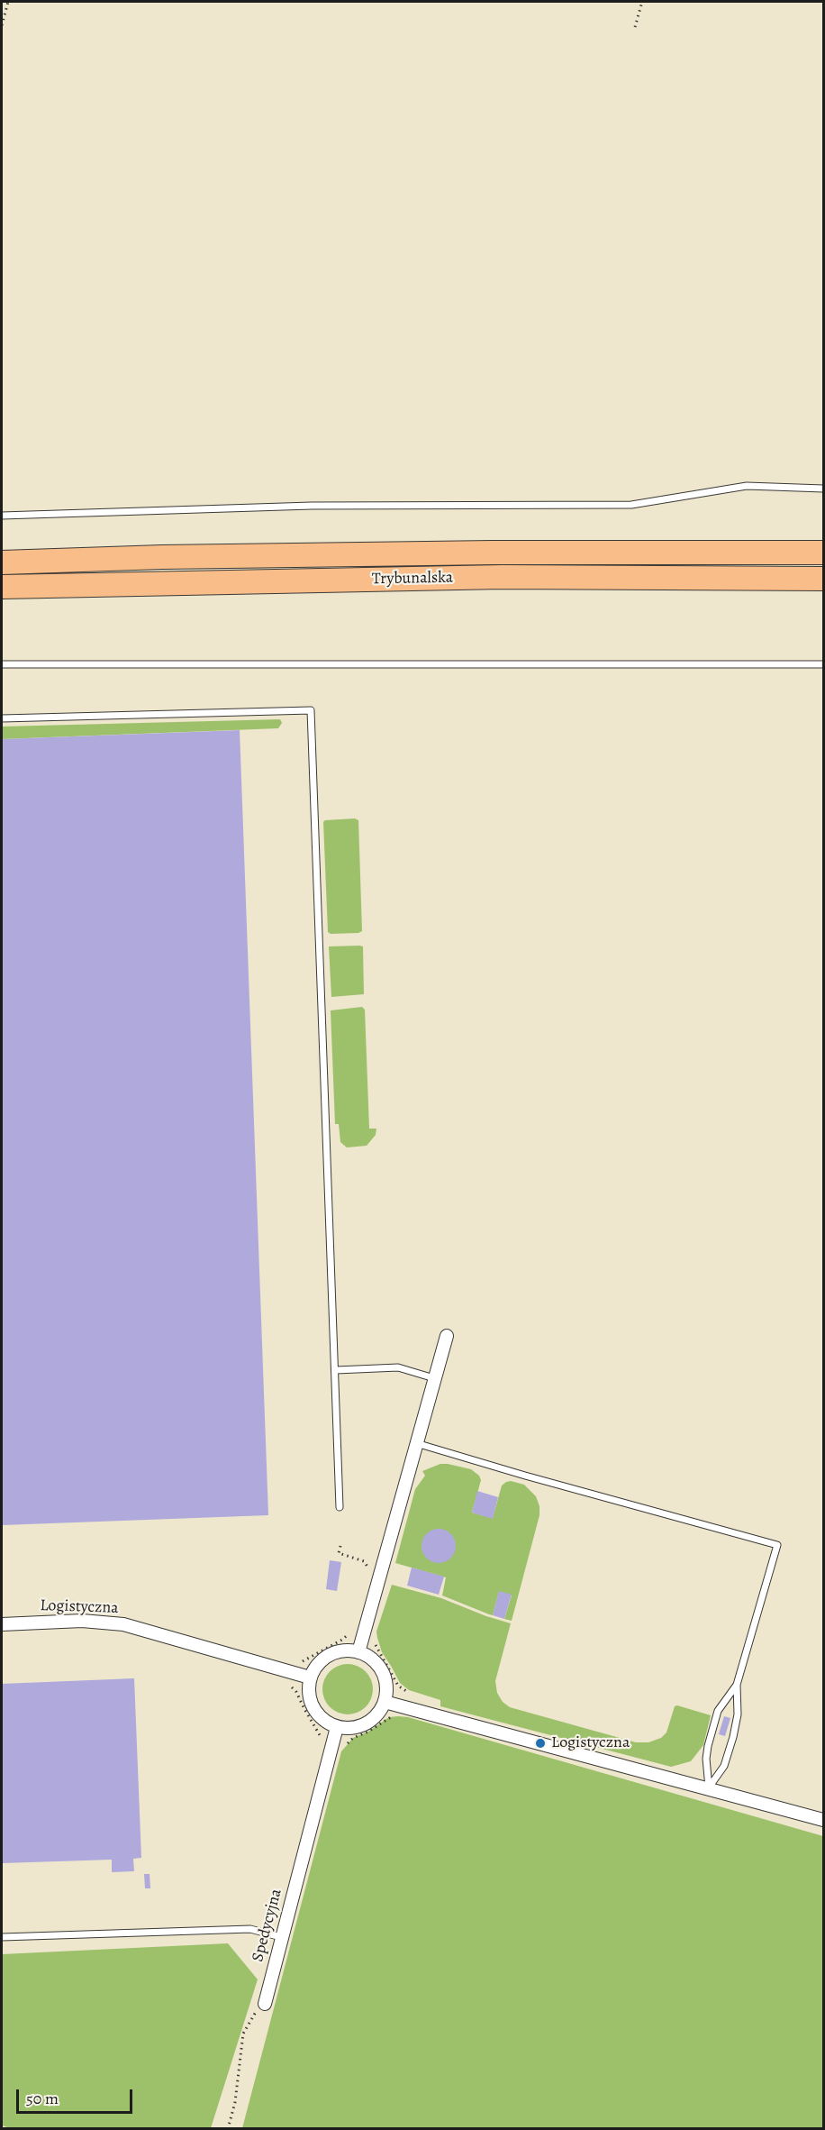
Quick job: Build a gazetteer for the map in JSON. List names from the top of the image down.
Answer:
{
  "streets": {
    "highway": ["Trybunalska"],
    "street": ["Logistyczna", "Spedycyjna"]
  },
  "crossings": [
    ["Logistyczna", "Spedycyjna"]
  ],
  "places": ["Logistyczna"],
  "scale_bar": "50 m"
}
